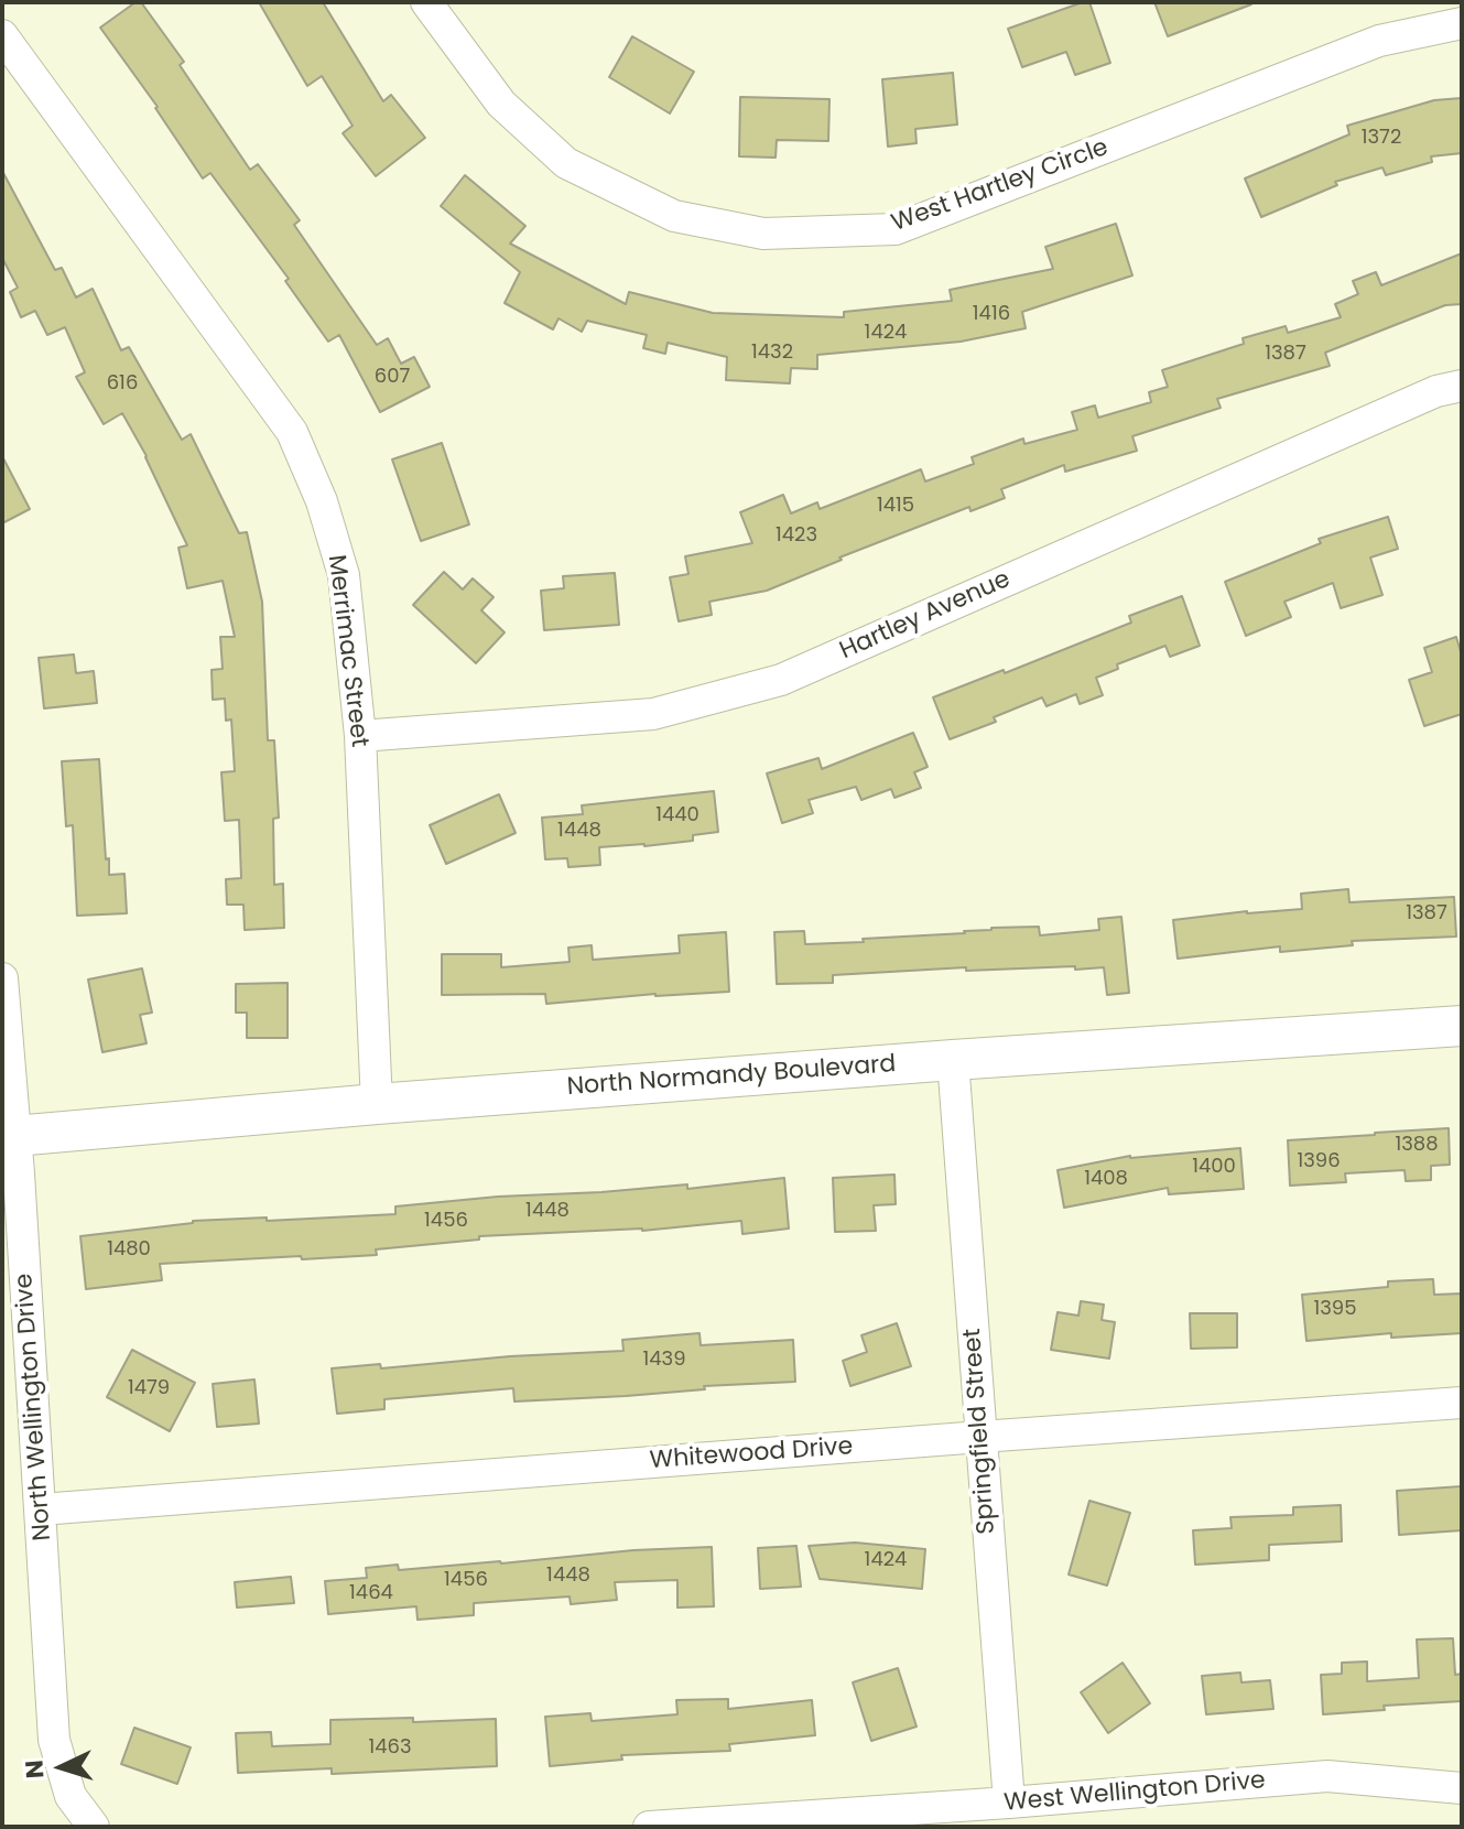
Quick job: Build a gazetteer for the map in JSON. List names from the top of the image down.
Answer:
{
  "streets": {
    "street": [
      "West Hartley Circle",
      "Hartley Avenue",
      "Merrimac Street",
      "North Normandy Boulevard",
      "North Wellington Drive",
      "Springfield Street",
      "Whitewood Drive",
      "West Wellington Drive"
    ]
  },
  "crossings": [
    ["Hartley Avenue", "Merrimac Street"],
    ["Merrimac Street", "North Normandy Boulevard"],
    ["North Normandy Boulevard", "North Wellington Drive"],
    ["North Normandy Boulevard", "Springfield Street"],
    ["North Wellington Drive", "Whitewood Drive"],
    ["Springfield Street", "Whitewood Drive"],
    ["Springfield Street", "West Wellington Drive"]
  ],
  "house_numbers": [
    "1372",
    "1416",
    "1424",
    "1432",
    "1387",
    "607",
    "616",
    "1415",
    "1423",
    "1440",
    "1448",
    "1387",
    "1388",
    "1396",
    "1400",
    "1408",
    "1448",
    "1456",
    "1480",
    "1395",
    "1439",
    "1479",
    "1424",
    "1448",
    "1456",
    "1464",
    "1463"
  ],
  "north": "left"
}
